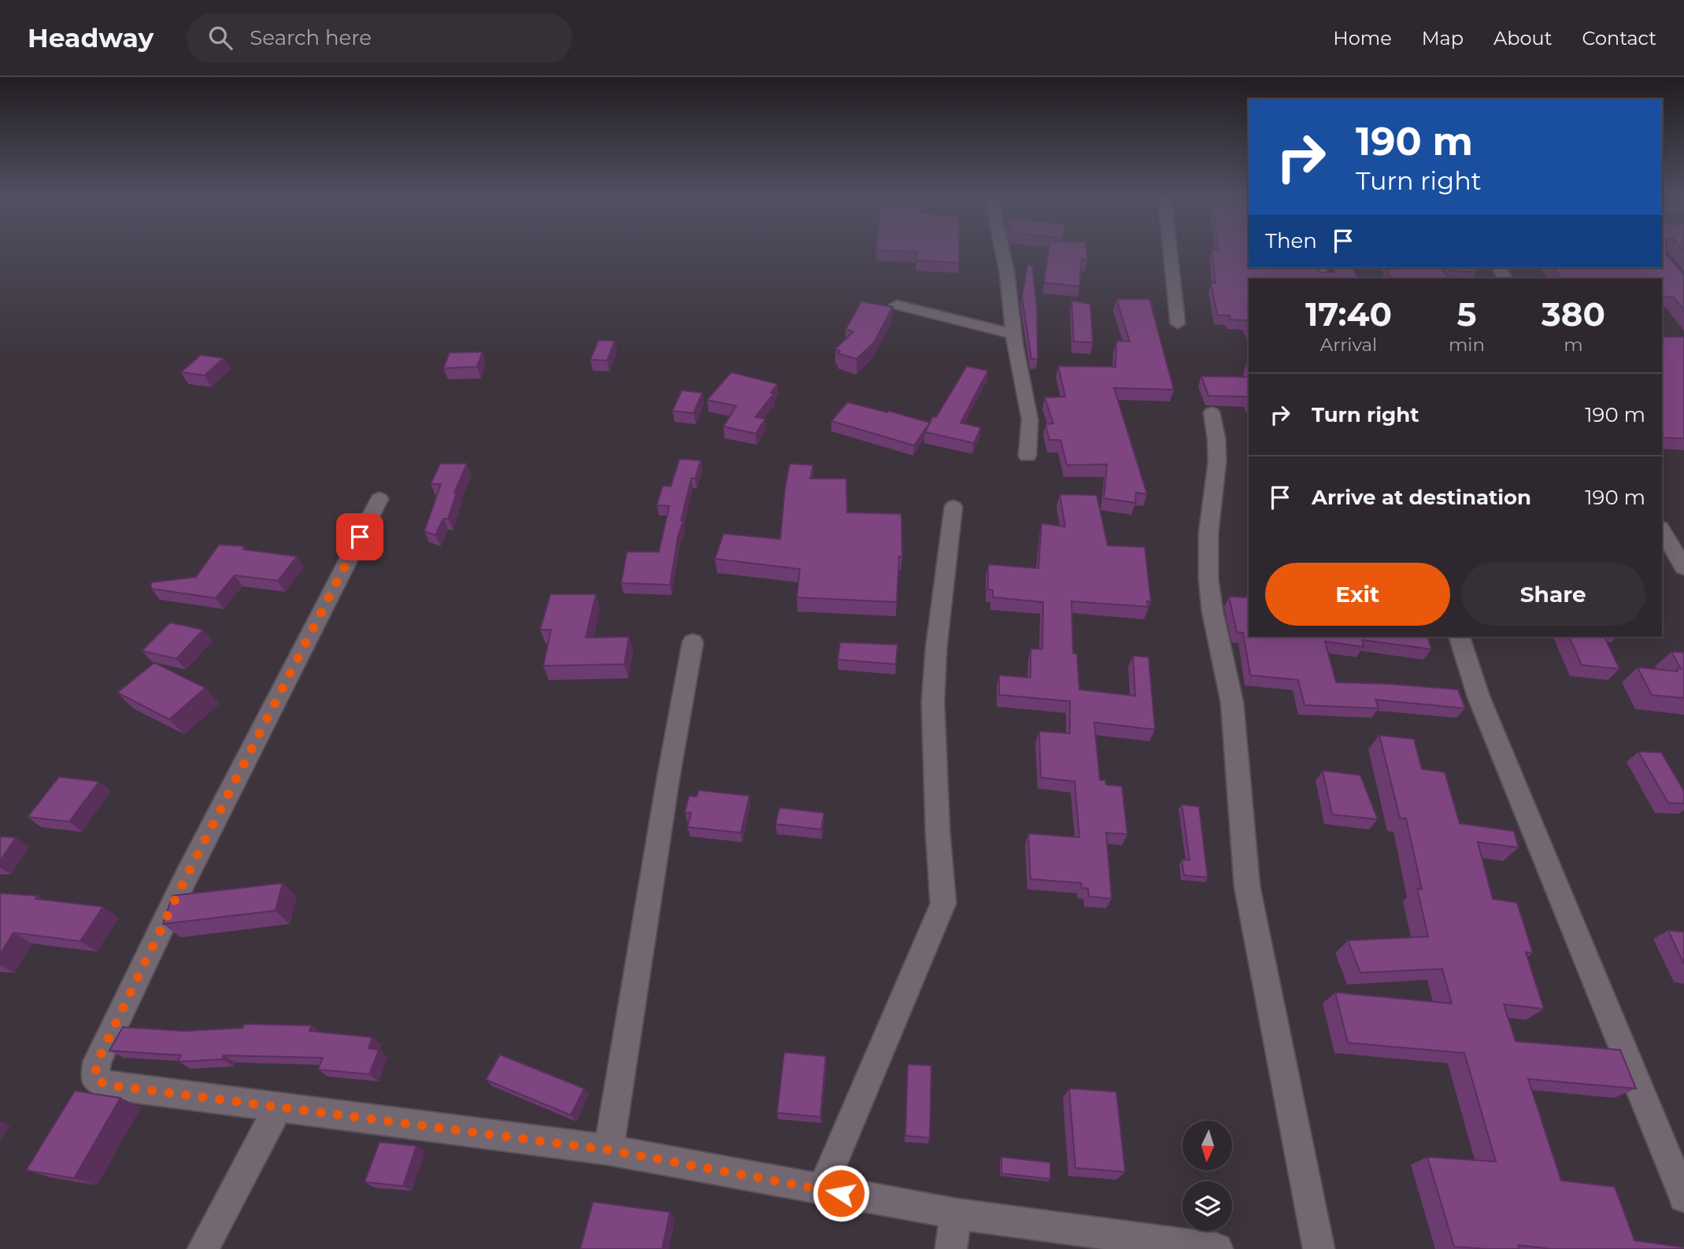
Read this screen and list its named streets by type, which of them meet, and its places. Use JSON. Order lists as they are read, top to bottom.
{
  "north": "bottom",
  "page": {
    "header": "Headway",
    "search": "Search here",
    "nav": [
      "Home",
      "Map",
      "About",
      "Contact"
    ],
    "turn": ["190 m", "Turn right"],
    "then": "Then",
    "eta": [
      "17:40",
      "Arrival",
      "5",
      "min",
      "380",
      "m"
    ],
    "list": [
      {
        "name": "Turn right",
        "value": "190 m"
      },
      {
        "name": "Arrive at destination",
        "value": "190 m"
      }
    ],
    "buttons": ["Exit", "Share"]
  }
}
